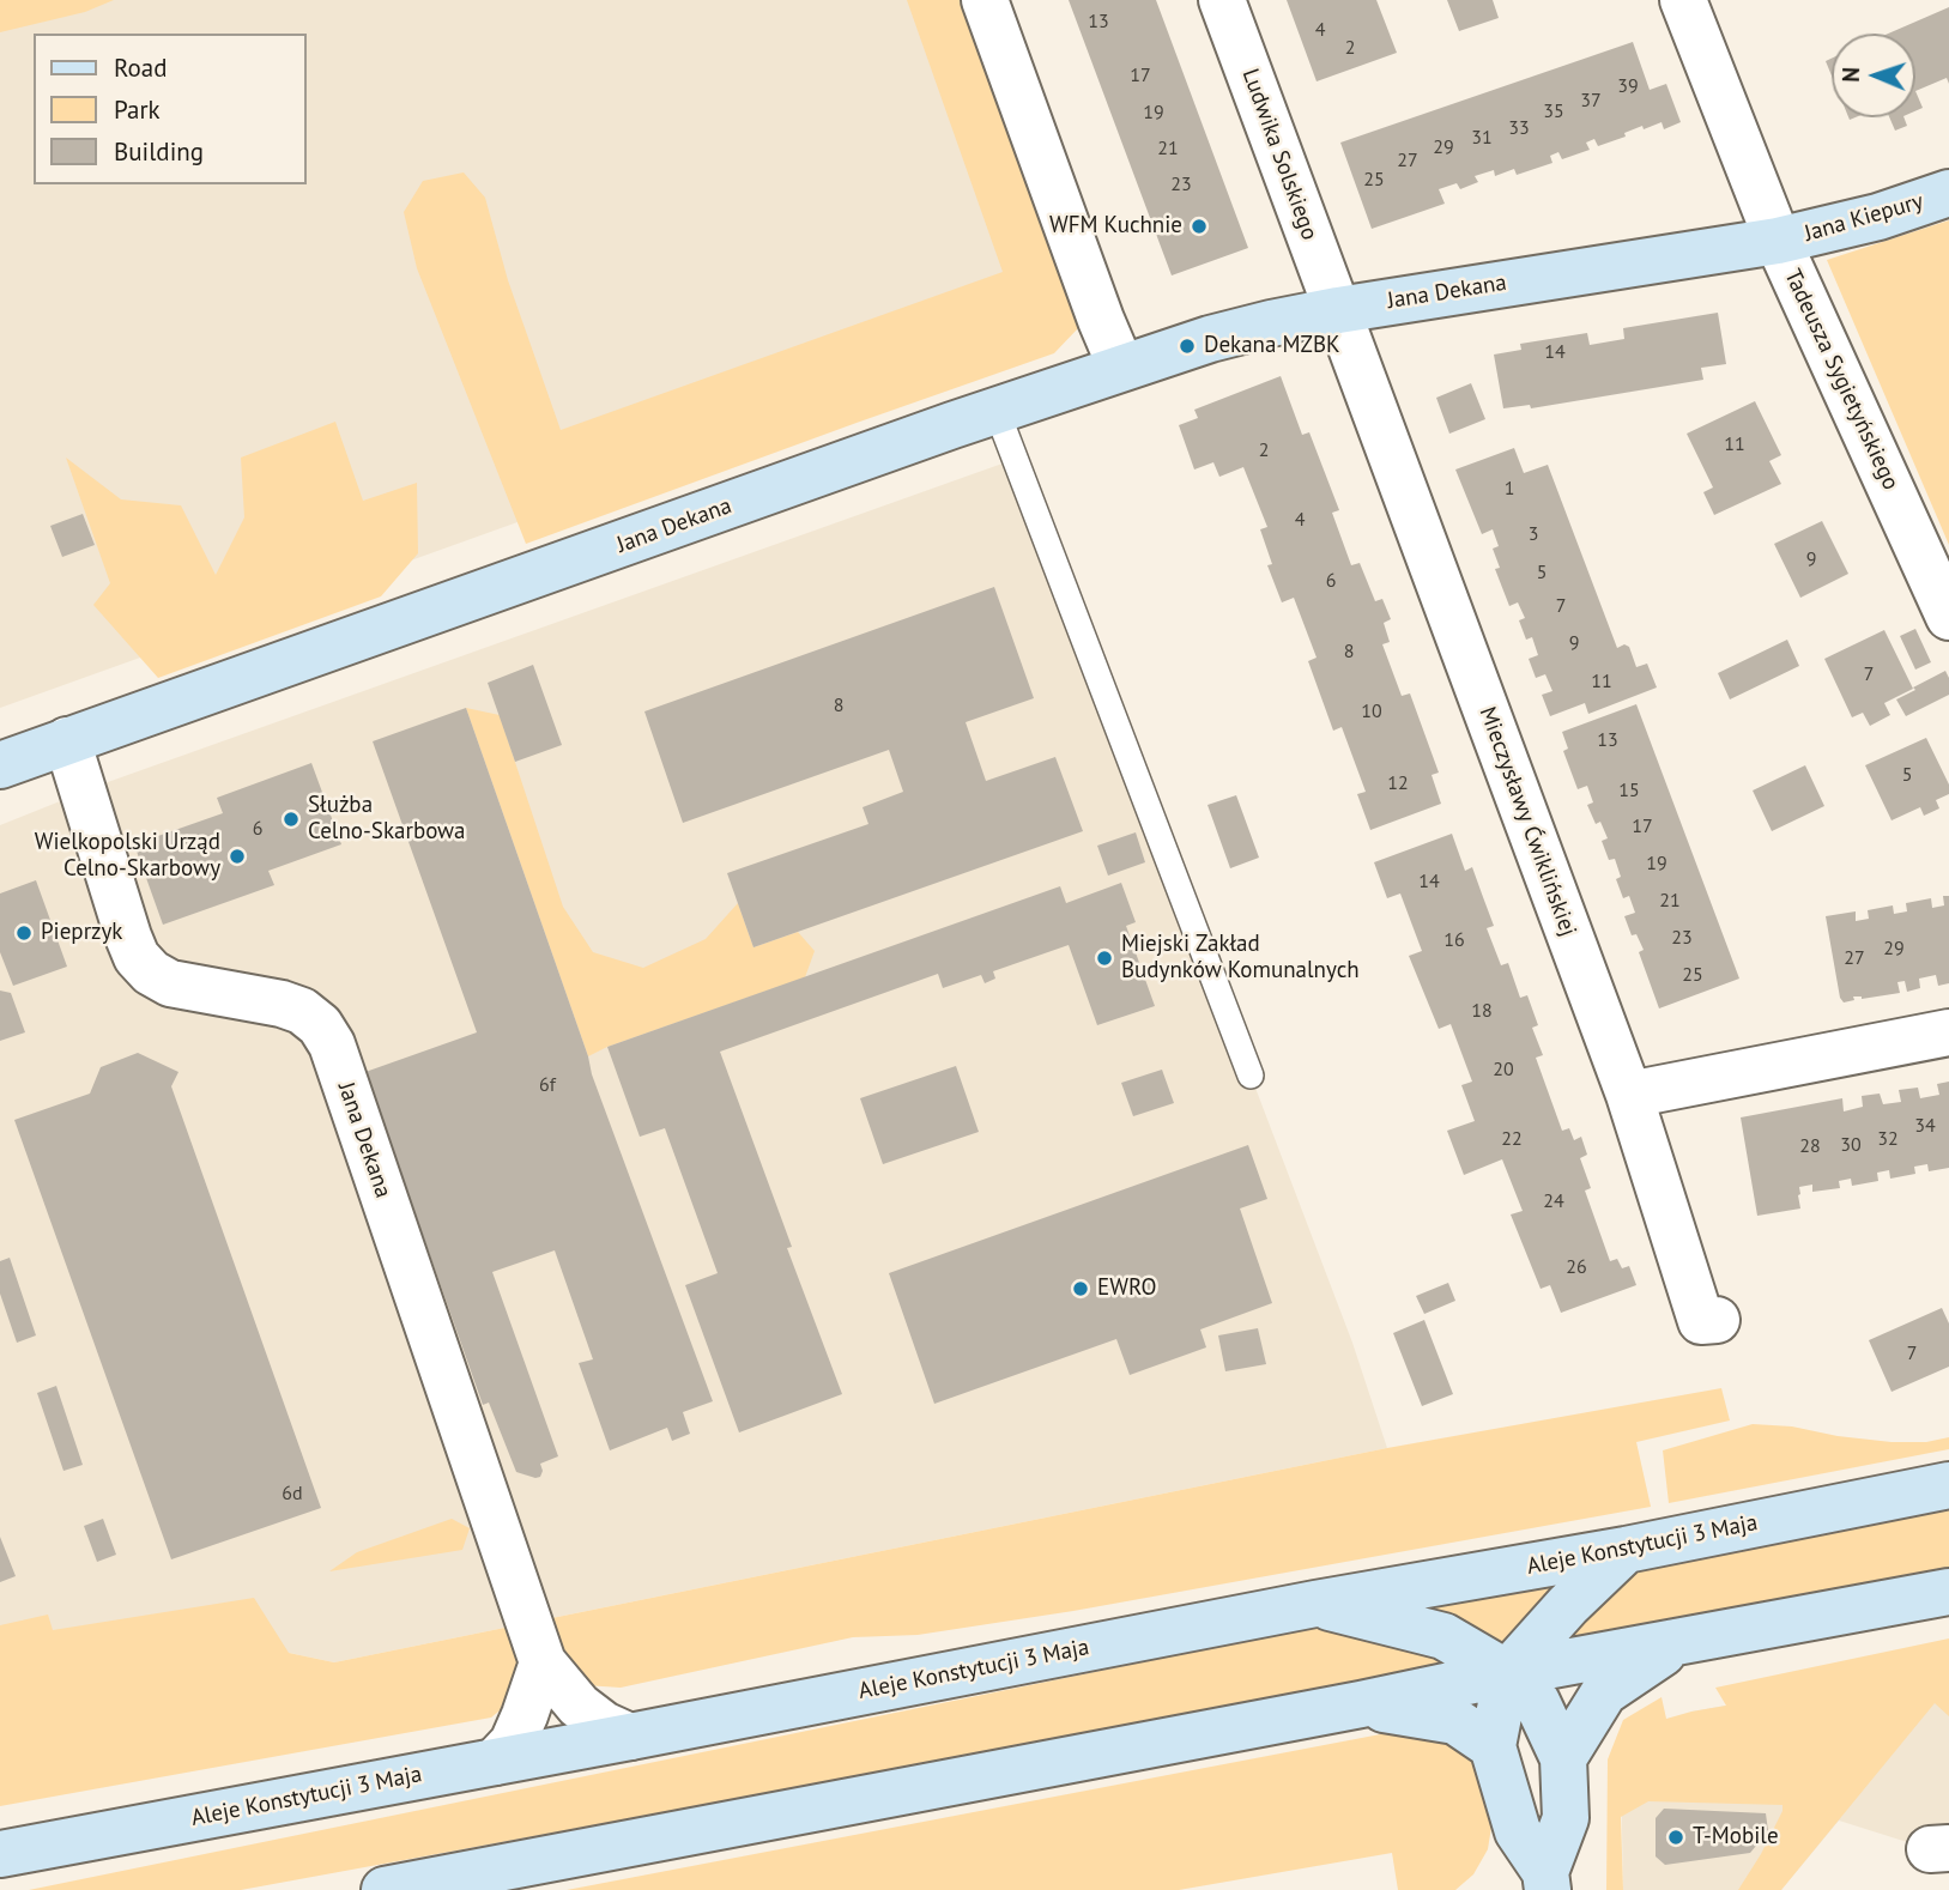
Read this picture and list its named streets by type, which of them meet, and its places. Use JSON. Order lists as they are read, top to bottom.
{
  "streets": {
    "main road": ["Jana Kiepury", "Jana Dekana", "Aleje Konstytucji 3 Maja"],
    "street": ["Ludwika Solskiego", "Tadeusza Sygietyńskiego", "Mieczysławy Ćwiklińskiej"]
  },
  "crossings": [
    ["Ludwika Solskiego", "Jana Dekana"],
    ["Ludwika Solskiego", "Mieczysławy Ćwiklińskiej"],
    ["Jana Kiepury", "Jana Dekana"],
    ["Jana Kiepury", "Tadeusza Sygietyńskiego"],
    ["Jana Dekana", "Tadeusza Sygietyńskiego"],
    ["Jana Dekana", "Mieczysławy Ćwiklińskiej"],
    ["Jana Dekana", "Aleje Konstytucji 3 Maja"]
  ],
  "places": [
    "WFM Kuchnie",
    "Dekana MZBK",
    "Służba Celno-Skarbowa",
    "Wielkopolski Urząd Celno-Skarbowy",
    "Pieprzyk",
    "Miejski Zakład Budynków Komunalnych",
    "EWRO",
    "T-Mobile"
  ],
  "house_numbers": [
    "13",
    "4",
    "2",
    "17",
    "39",
    "37",
    "35",
    "19",
    "33",
    "31",
    "29",
    "21",
    "27",
    "25",
    "23",
    "14",
    "11",
    "2",
    "1",
    "4",
    "3",
    "9",
    "5",
    "6",
    "7",
    "9",
    "8",
    "7",
    "11",
    "8",
    "10",
    "13",
    "5",
    "12",
    "15",
    "17",
    "6",
    "19",
    "14",
    "21",
    "23",
    "16",
    "29",
    "27",
    "25",
    "18",
    "20",
    "6f",
    "34",
    "22",
    "32",
    "30",
    "28",
    "24",
    "26",
    "7",
    "6d"
  ],
  "legend": ["Road", "Park", "Building"],
  "north": "left"
}
